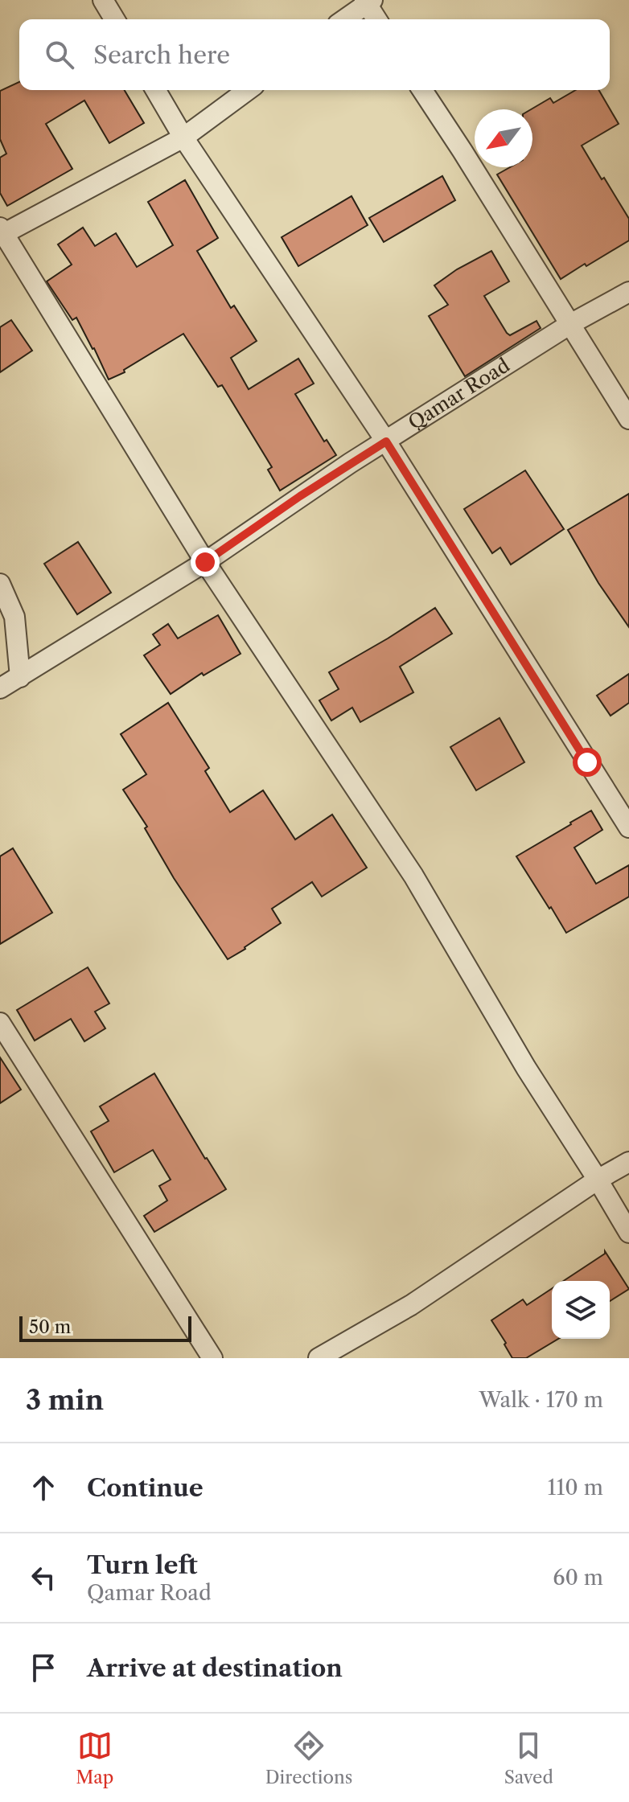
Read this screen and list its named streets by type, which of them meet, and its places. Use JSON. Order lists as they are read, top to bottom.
{
  "streets": {
    "street": ["Qamar Road"]
  },
  "scale_bar": "50 m",
  "north": "bottom left",
  "page": {
    "search": "Search here",
    "scale": "50 m",
    "heading": ["3 min", "Walk · 170 m"],
    "list": [
      ["Continue", "110 m"],
      ["Turn left", "Qamar Road", "60 m"],
      "Arrive at destination"
    ],
    "nav": ["Map", "Directions", "Saved"]
  }
}
